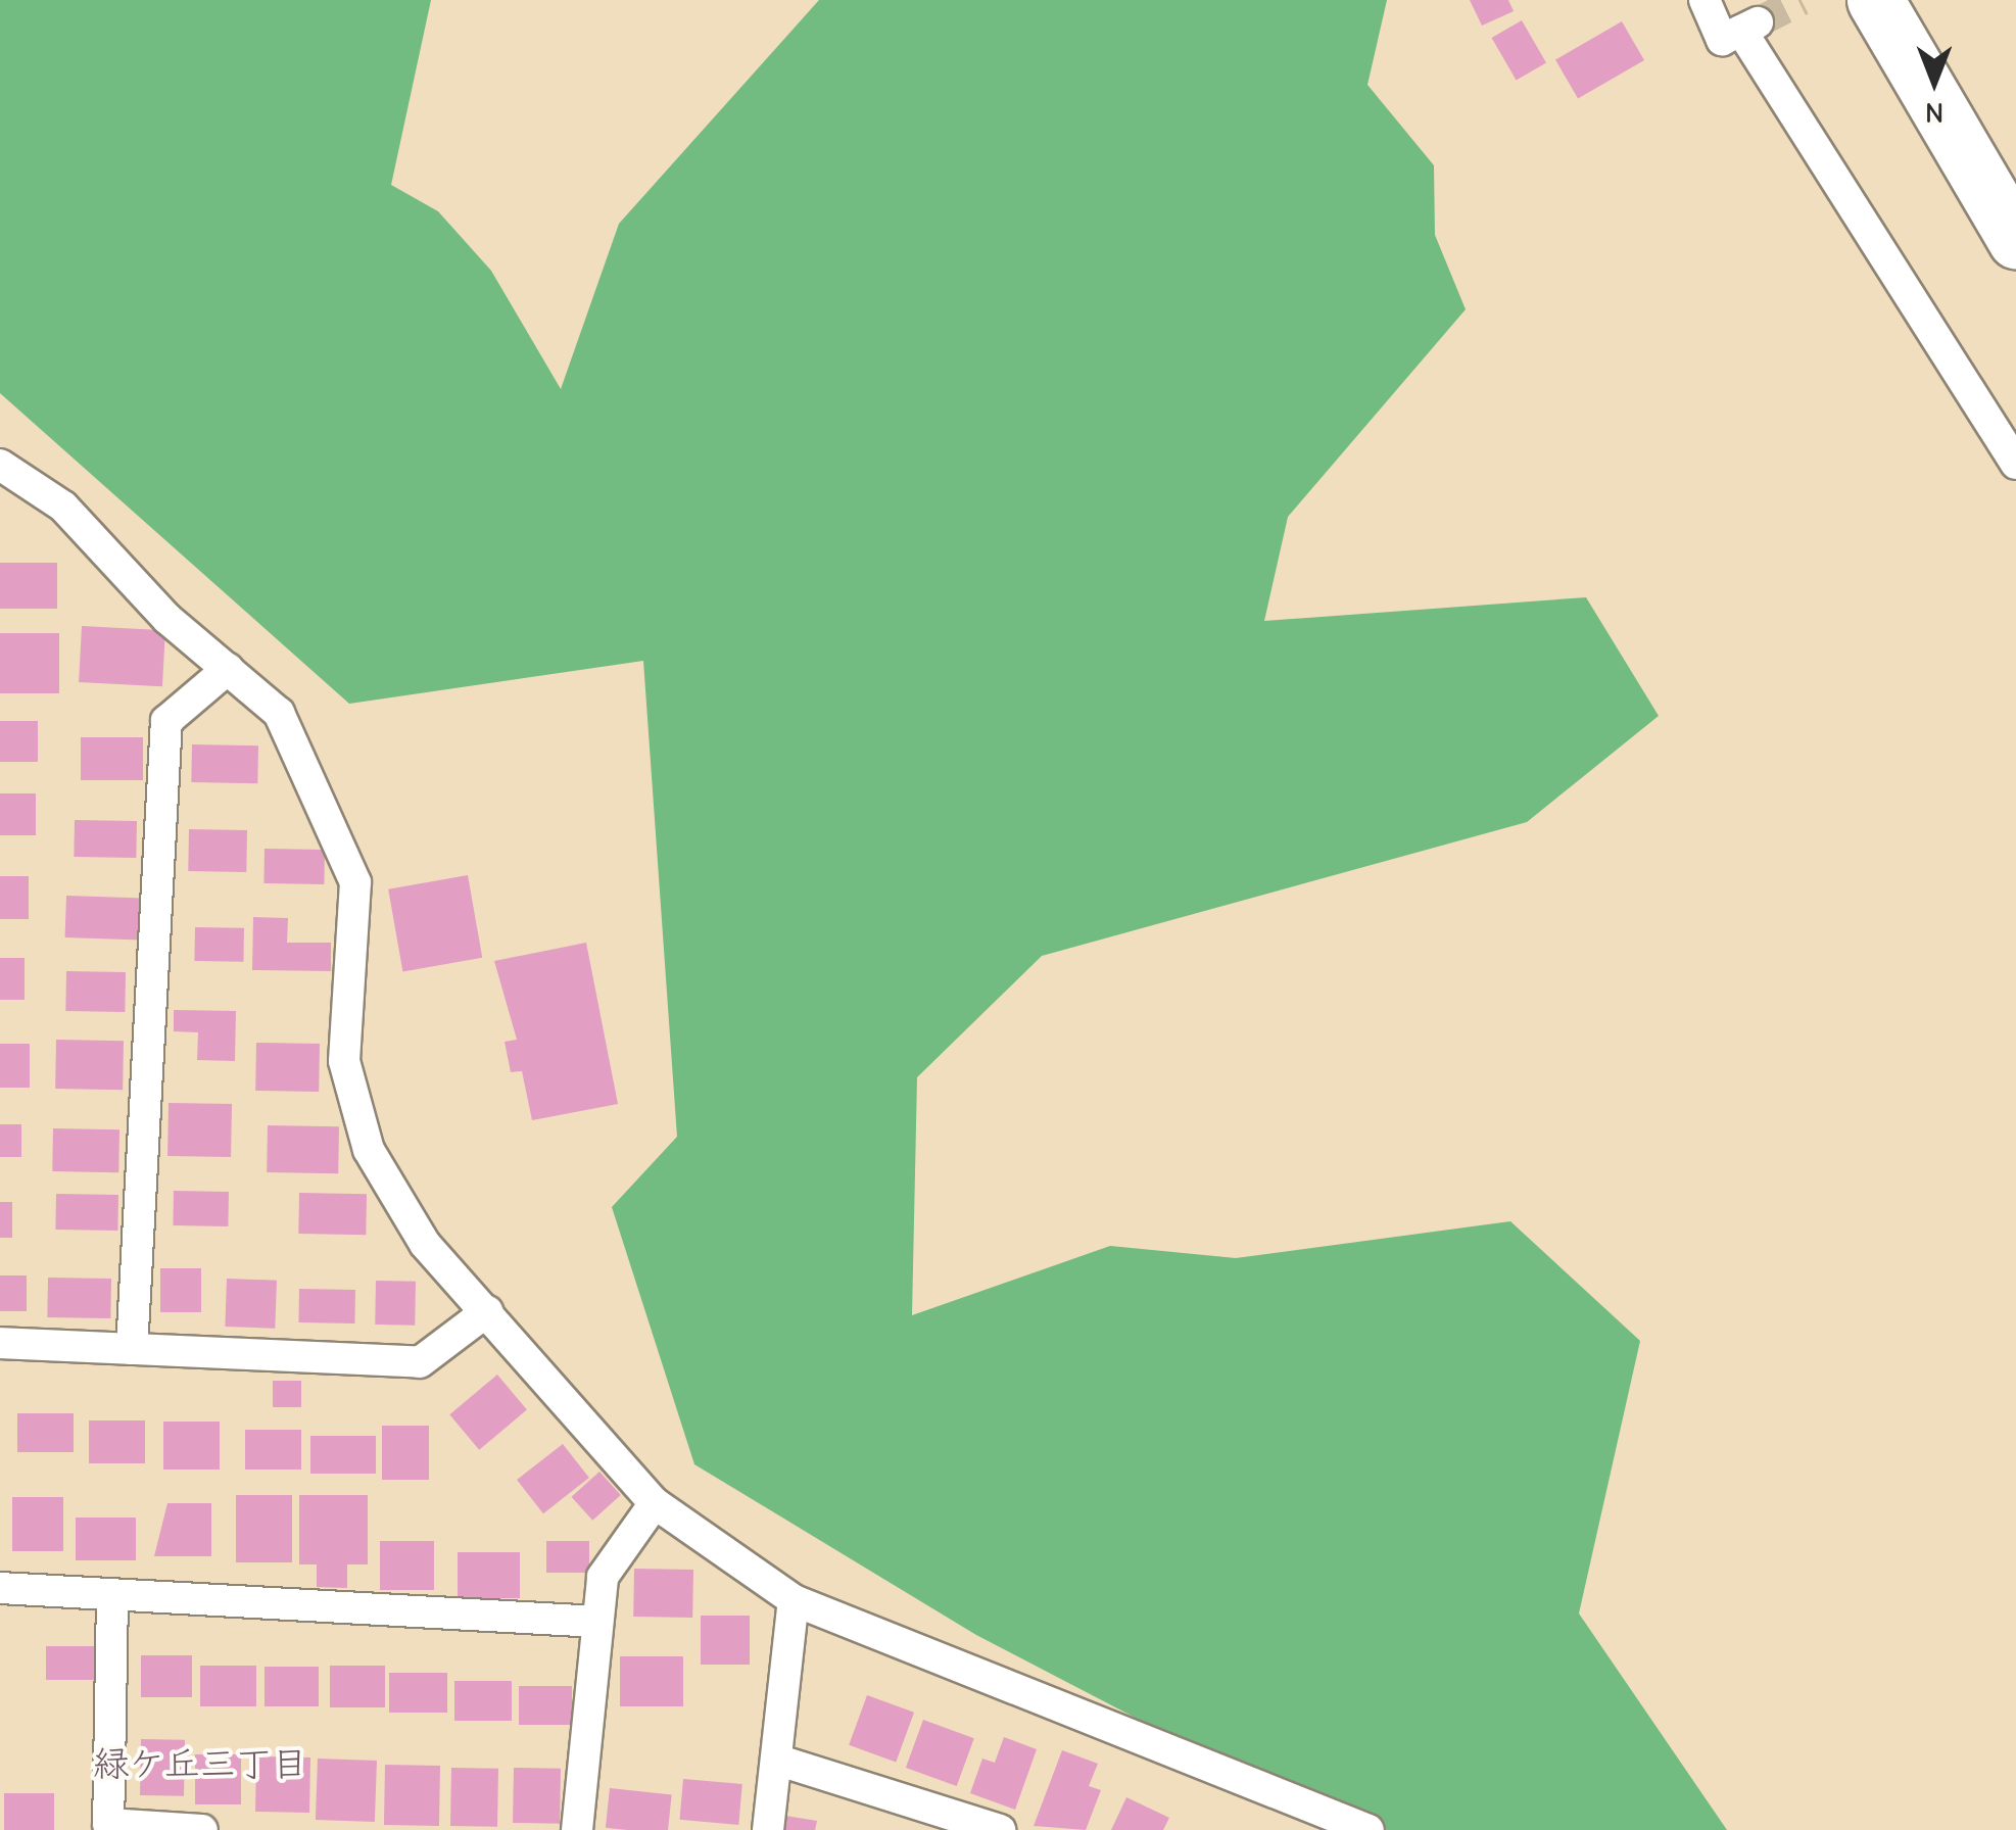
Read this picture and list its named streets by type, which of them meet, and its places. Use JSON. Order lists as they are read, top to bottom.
{
  "districts": ["緑ケ丘三丁目"],
  "north": "bottom"
}
